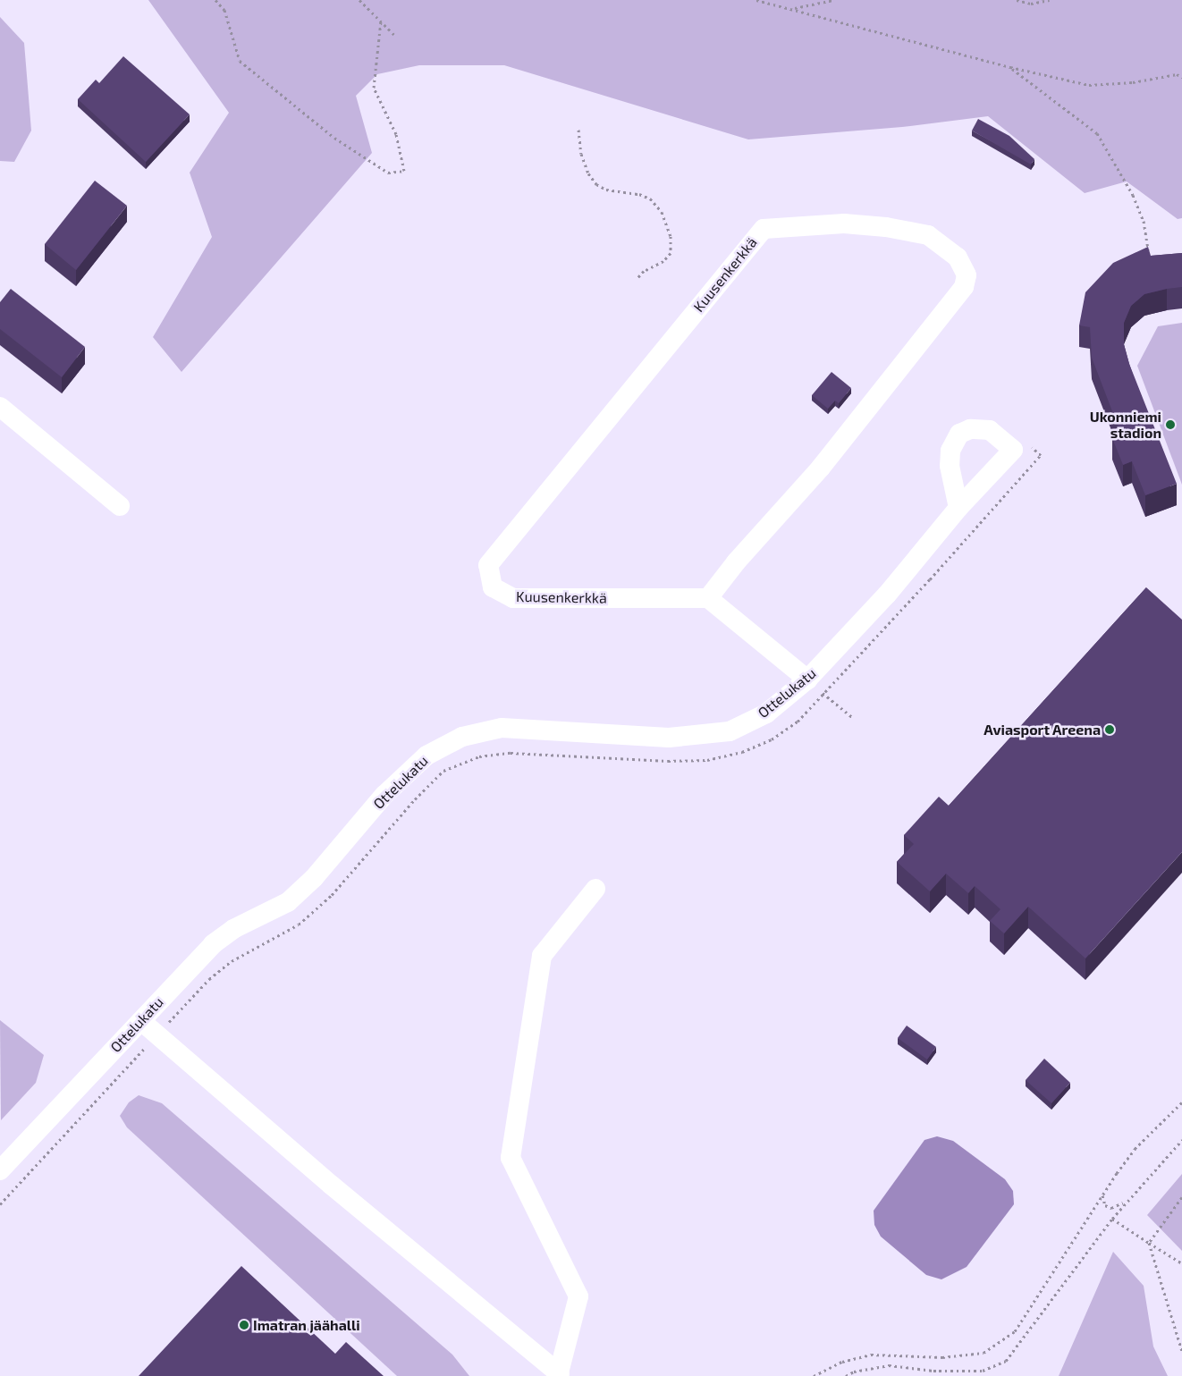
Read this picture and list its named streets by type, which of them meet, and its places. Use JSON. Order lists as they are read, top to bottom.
{
  "streets": {
    "street": ["Kuusenkerkkä", "Ottelukatu"]
  },
  "places": ["Ukonniemi stadion", "Aviasport Areena", "Imatran jäähalli"]
}
